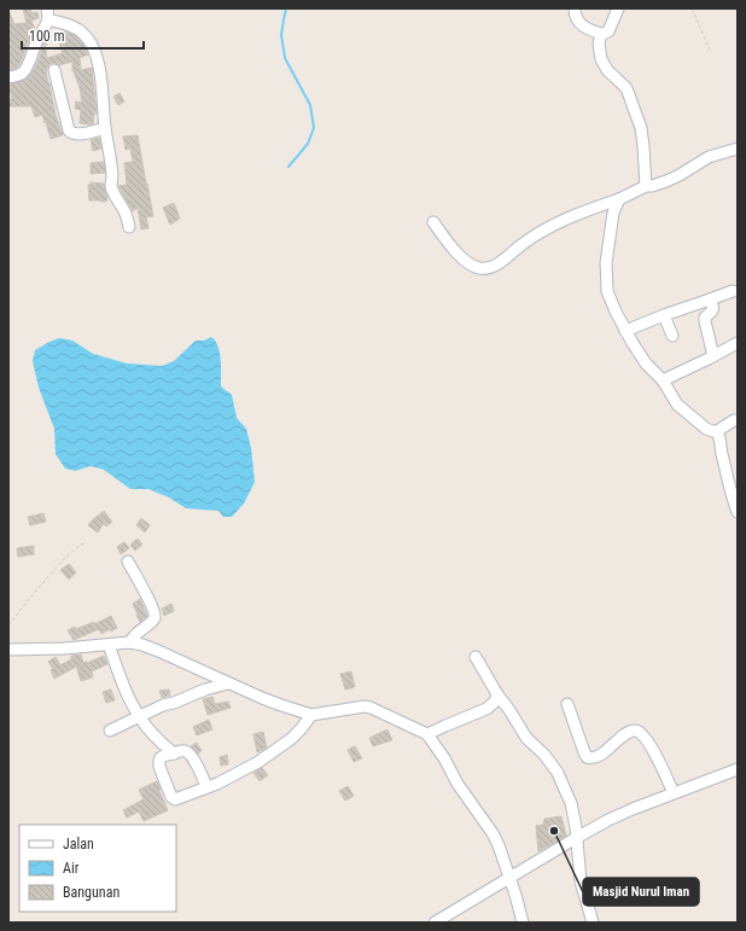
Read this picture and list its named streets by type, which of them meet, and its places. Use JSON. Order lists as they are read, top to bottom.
{
  "places": ["Masjid Nurul Iman"],
  "legend": ["Jalan", "Air", "Bangunan"],
  "scale_bar": "100 m"
}
